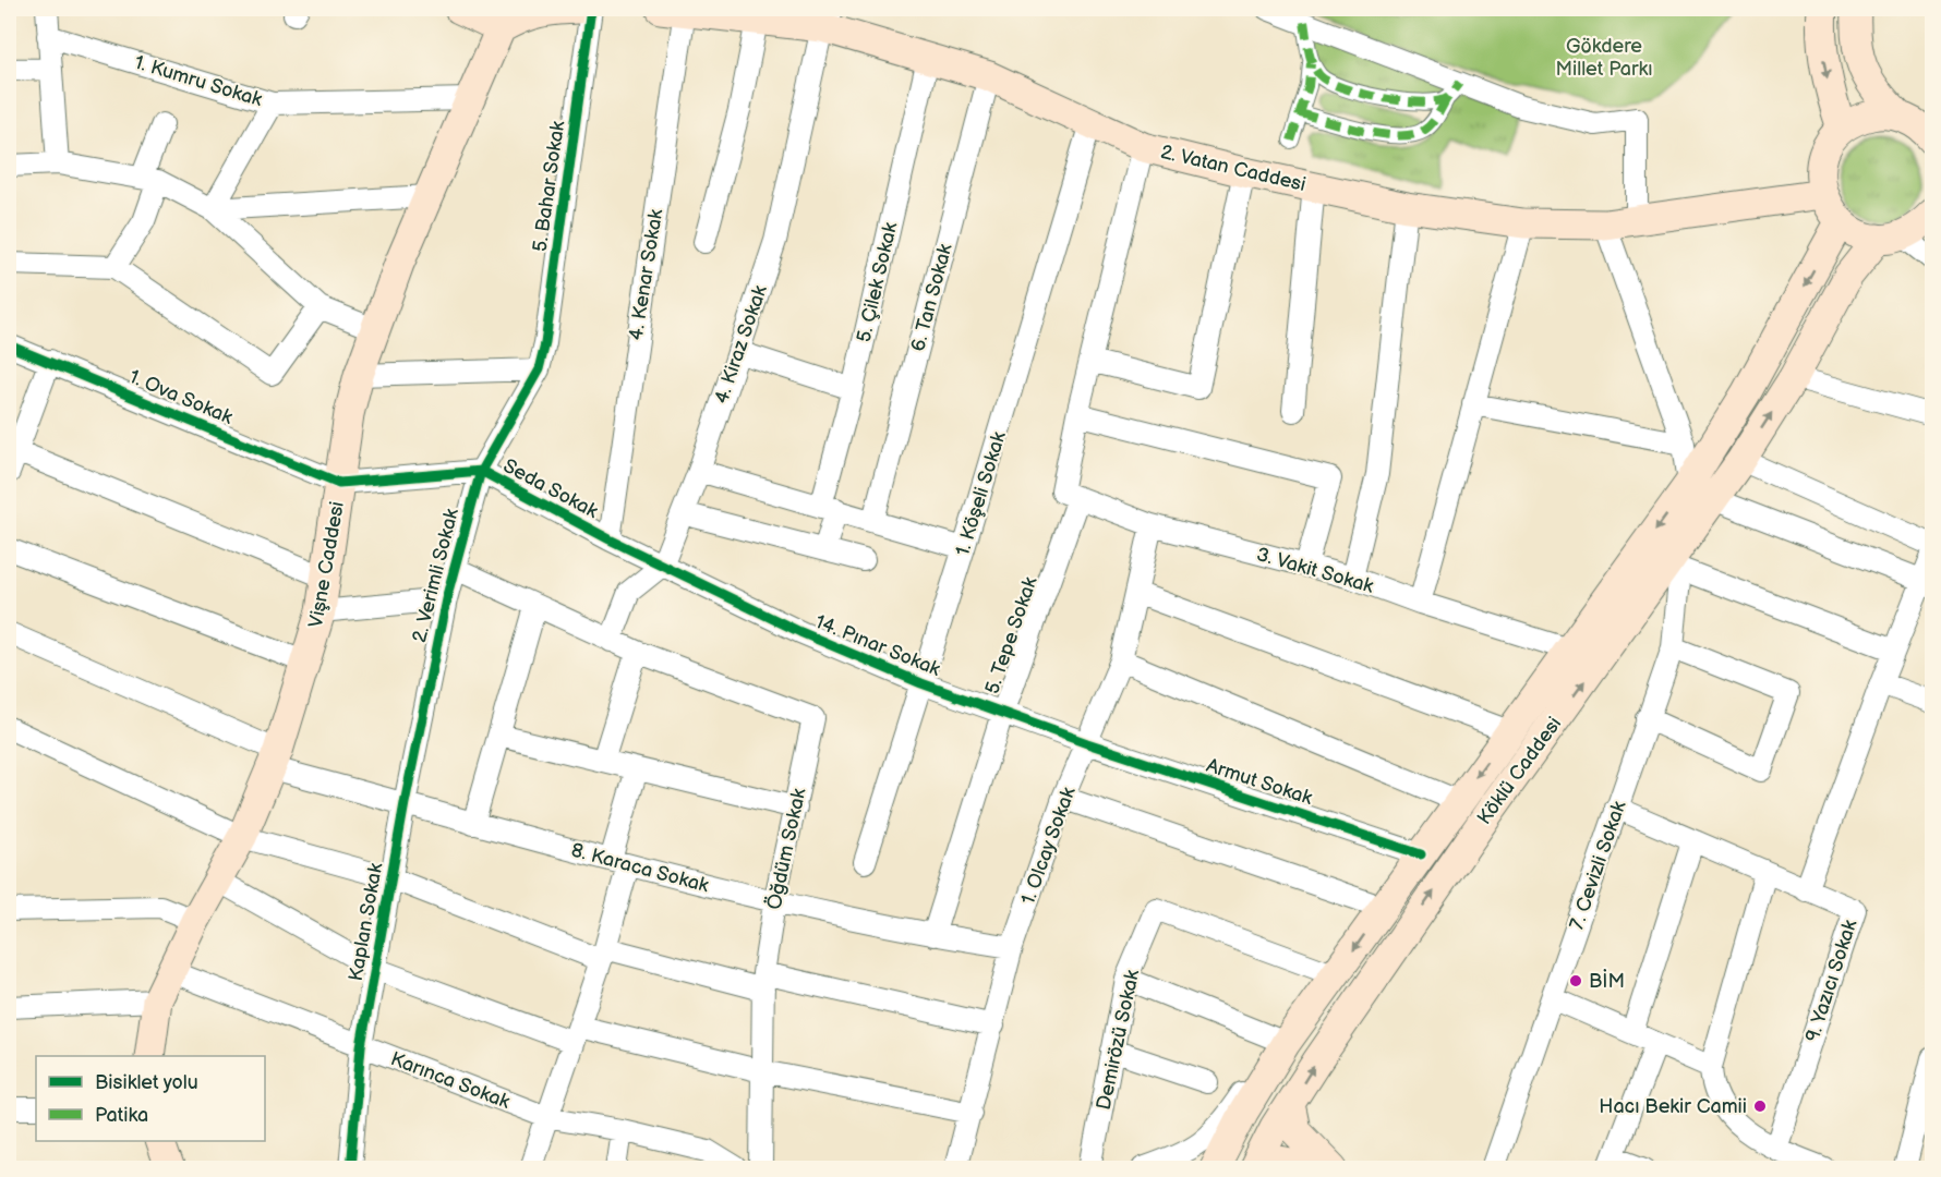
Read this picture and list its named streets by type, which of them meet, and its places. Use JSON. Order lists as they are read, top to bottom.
{
  "streets": {
    "main road": ["2. Vatan Caddesi", "Vişne Caddesi", "Köklü Caddesi"],
    "street": [
      "1. Kumru Sokak",
      "5. Bahar Sokak",
      "4. Kenar Sokak",
      "5. Çilek Sokak",
      "6. Tan Sokak",
      "4. Kiraz Sokak",
      "1. Ova Sokak",
      "Seda Sokak",
      "1. Köşeli Sokak",
      "3. Vakit Sokak",
      "2. Verimli Sokak",
      "5. Tepe Sokak",
      "14. Pınar Sokak",
      "Armut Sokak",
      "1. Olcay Sokak",
      "Öğdüm Sokak",
      "7. Cevizli Sokak",
      "8. Karaca Sokak",
      "Kaplan Sokak",
      "9. Yazıcı Sokak",
      "Demirözü Sokak",
      "Karınca Sokak"
    ]
  },
  "crossings": [
    ["1. Kumru Sokak", "Vişne Caddesi"],
    ["2. Vatan Caddesi", "4. Kenar Sokak"],
    ["2. Vatan Caddesi", "5. Çilek Sokak"],
    ["2. Vatan Caddesi", "6. Tan Sokak"],
    ["2. Vatan Caddesi", "4. Kiraz Sokak"],
    ["2. Vatan Caddesi", "1. Köşeli Sokak"],
    ["2. Vatan Caddesi", "5. Tepe Sokak"],
    ["5. Bahar Sokak", "2. Verimli Sokak"],
    ["4. Kenar Sokak", "Seda Sokak"],
    ["4. Kiraz Sokak", "Seda Sokak"],
    ["4. Kiraz Sokak", "14. Pınar Sokak"],
    ["4. Kiraz Sokak", "Öğdüm Sokak"],
    ["1. Ova Sokak", "Seda Sokak"],
    ["1. Ova Sokak", "Vişne Caddesi"],
    ["Seda Sokak", "Vişne Caddesi"],
    ["Seda Sokak", "2. Verimli Sokak"],
    ["Seda Sokak", "14. Pınar Sokak"],
    ["1. Köşeli Sokak", "14. Pınar Sokak"],
    ["Vişne Caddesi", "8. Karaca Sokak"],
    ["Vişne Caddesi", "Karınca Sokak"],
    ["3. Vakit Sokak", "5. Tepe Sokak"],
    ["3. Vakit Sokak", "Köklü Caddesi"],
    ["3. Vakit Sokak", "1. Olcay Sokak"],
    ["2. Verimli Sokak", "Öğdüm Sokak"],
    ["2. Verimli Sokak", "8. Karaca Sokak"],
    ["2. Verimli Sokak", "Kaplan Sokak"],
    ["5. Tepe Sokak", "14. Pınar Sokak"],
    ["5. Tepe Sokak", "8. Karaca Sokak"],
    ["14. Pınar Sokak", "Armut Sokak"],
    ["14. Pınar Sokak", "1. Olcay Sokak"],
    ["Köklü Caddesi", "Armut Sokak"],
    ["Köklü Caddesi", "7. Cevizli Sokak"],
    ["Köklü Caddesi", "Demirözü Sokak"],
    ["Armut Sokak", "1. Olcay Sokak"],
    ["1. Olcay Sokak", "8. Karaca Sokak"],
    ["Öğdüm Sokak", "8. Karaca Sokak"],
    ["7. Cevizli Sokak", "9. Yazıcı Sokak"],
    ["8. Karaca Sokak", "Kaplan Sokak"],
    ["Kaplan Sokak", "Karınca Sokak"]
  ],
  "parks": ["Gökdere Millet Parkı"],
  "places": ["BİM", "Hacı Bekir Camii"],
  "legend": ["Bisiklet yolu", "Patika"]
}
